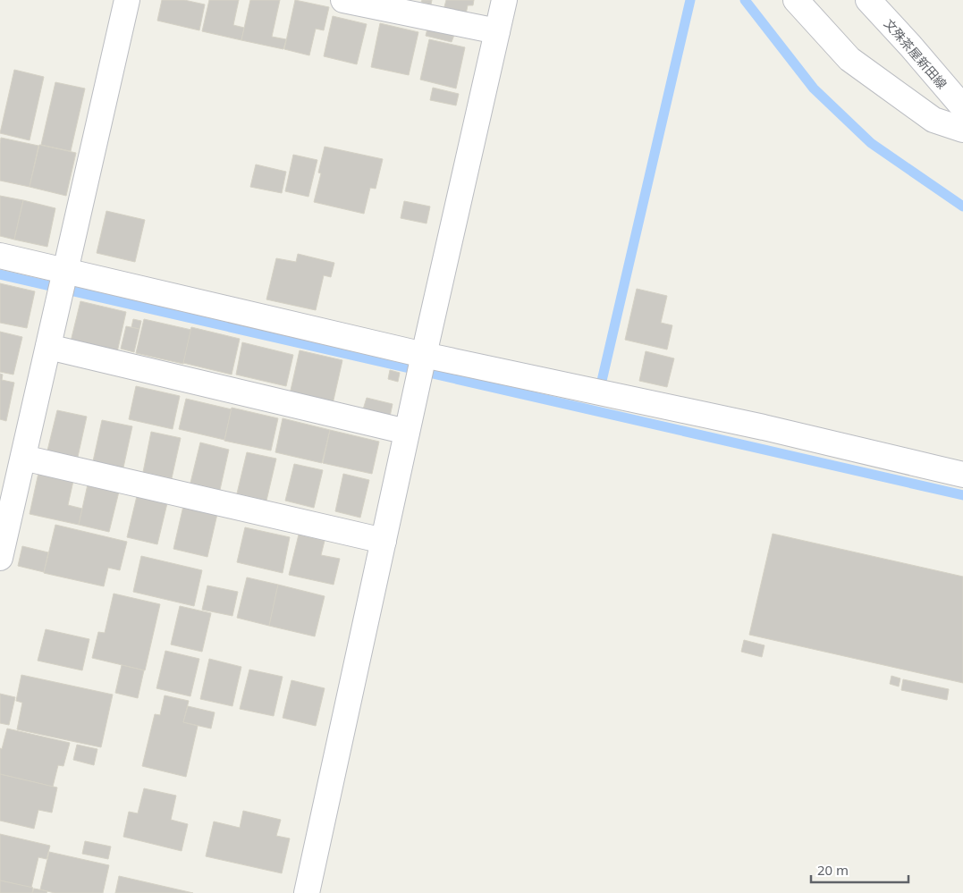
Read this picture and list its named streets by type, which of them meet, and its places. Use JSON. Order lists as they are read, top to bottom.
{
  "streets": {
    "street": ["文殊茶屋新田線"]
  },
  "scale_bar": "20 m"
}
